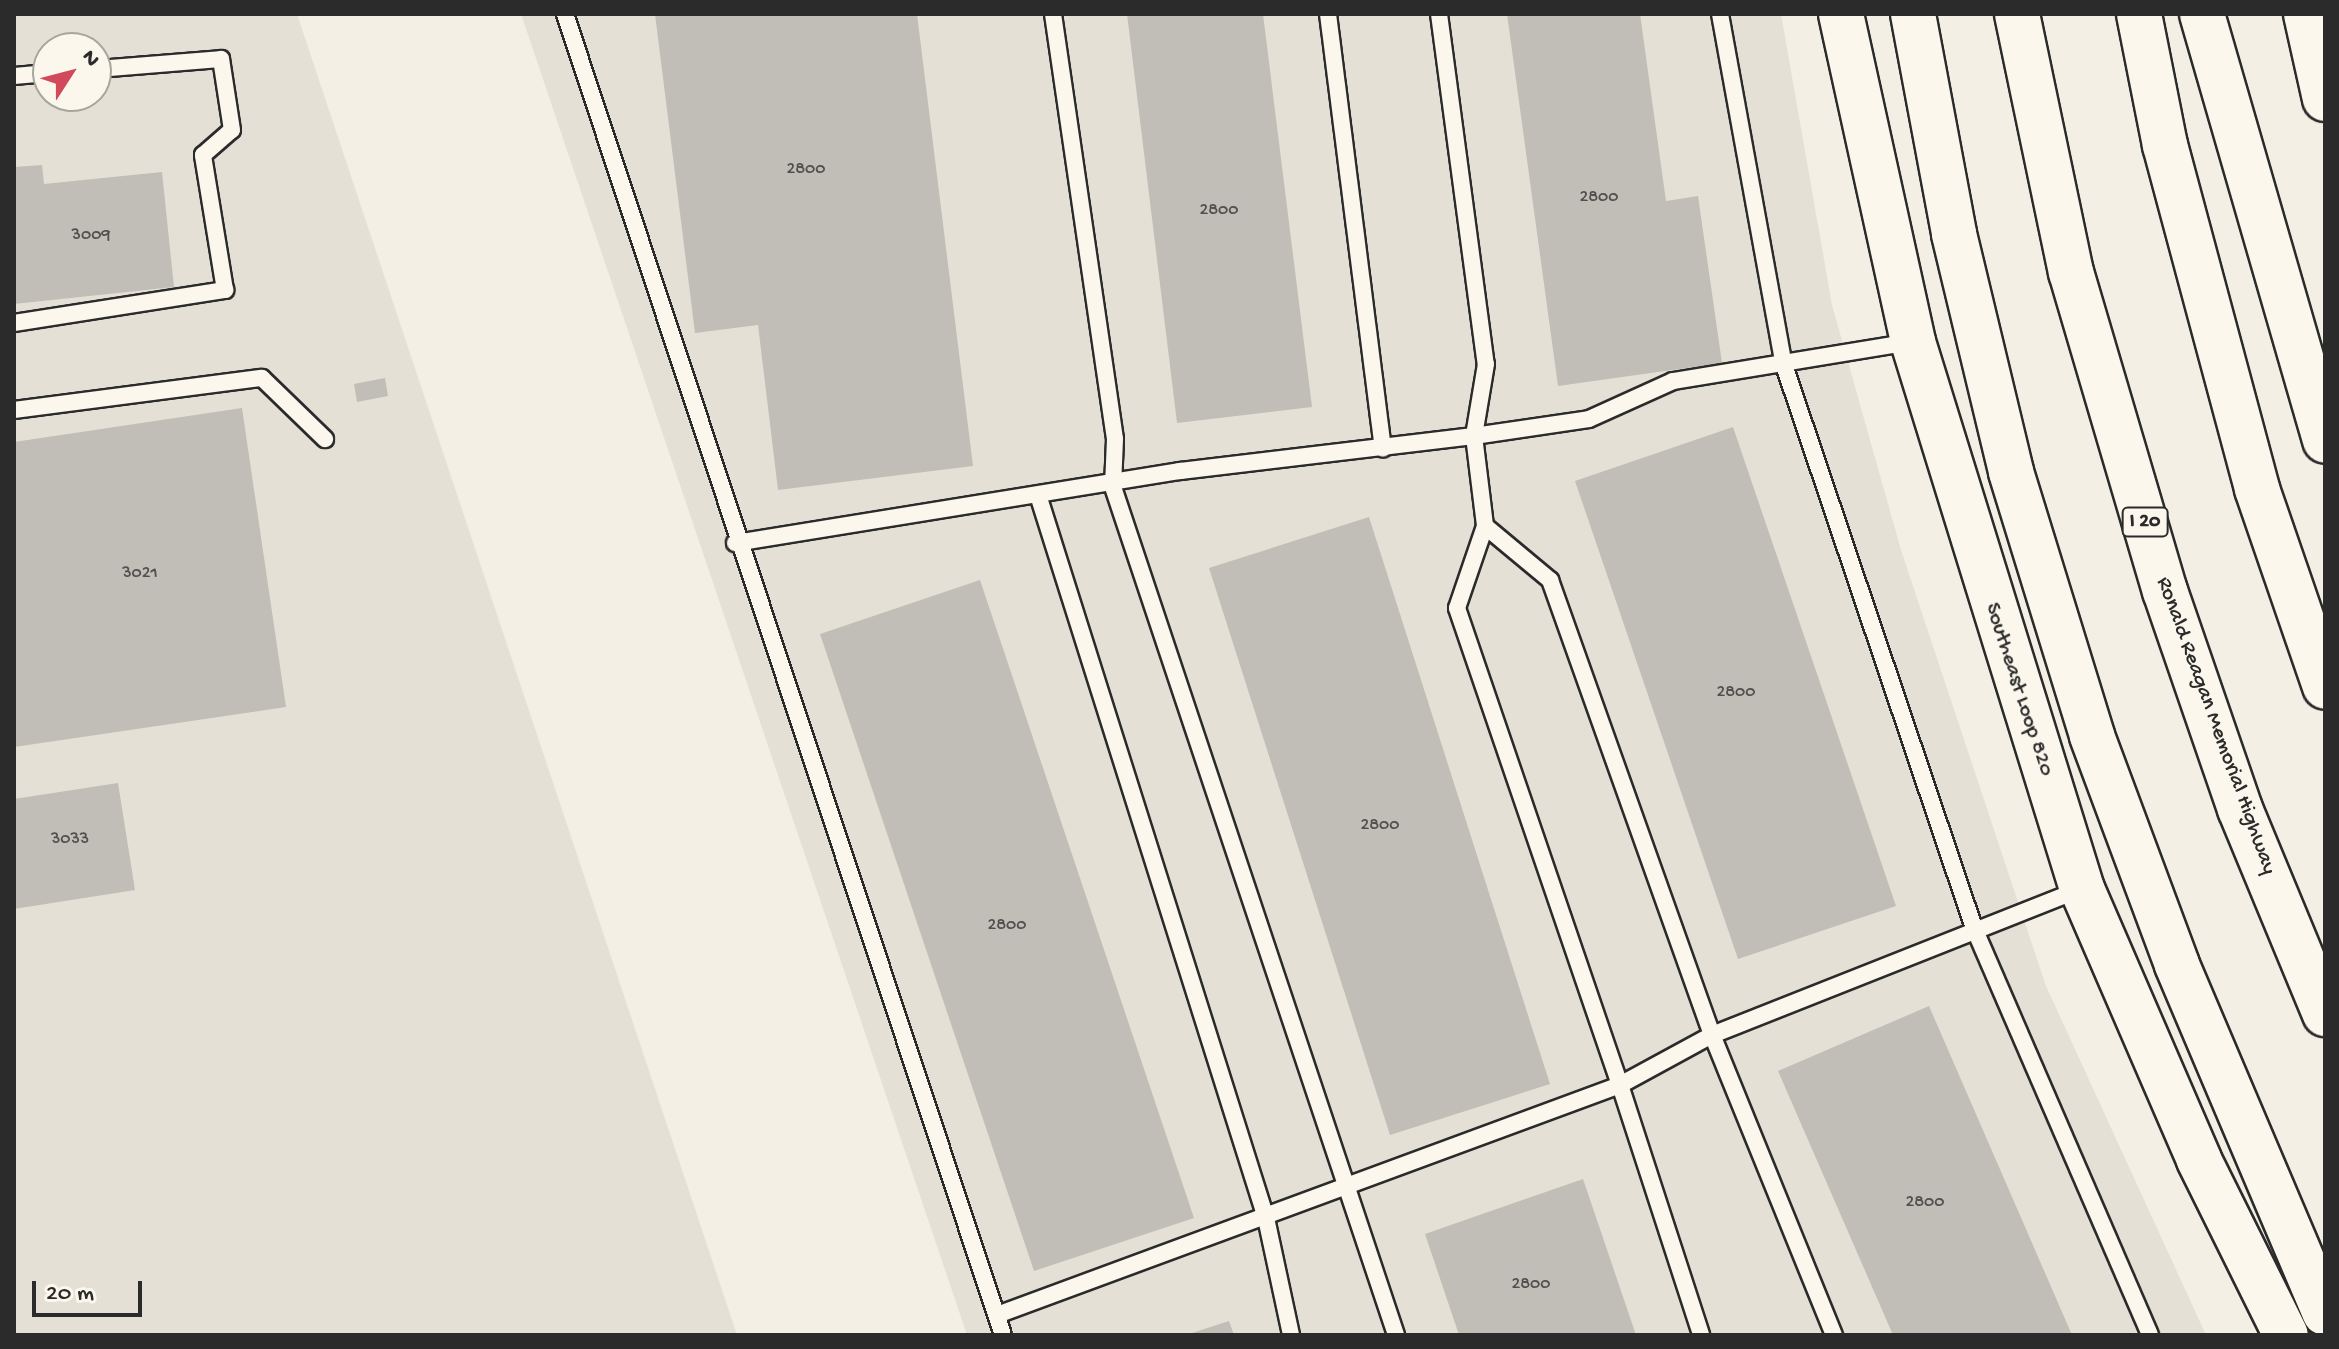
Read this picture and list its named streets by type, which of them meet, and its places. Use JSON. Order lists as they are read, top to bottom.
{
  "streets": {
    "main road": ["I 20", "Southeast Loop 820", "Ronald Reagan Memorial Highway"]
  },
  "house_numbers": [
    "2800",
    "2800",
    "2800",
    "3009",
    "3021",
    "2800",
    "2800",
    "3033",
    "2800",
    "2800",
    "2800"
  ],
  "scale_bar": "20 m",
  "north": "top right"
}
